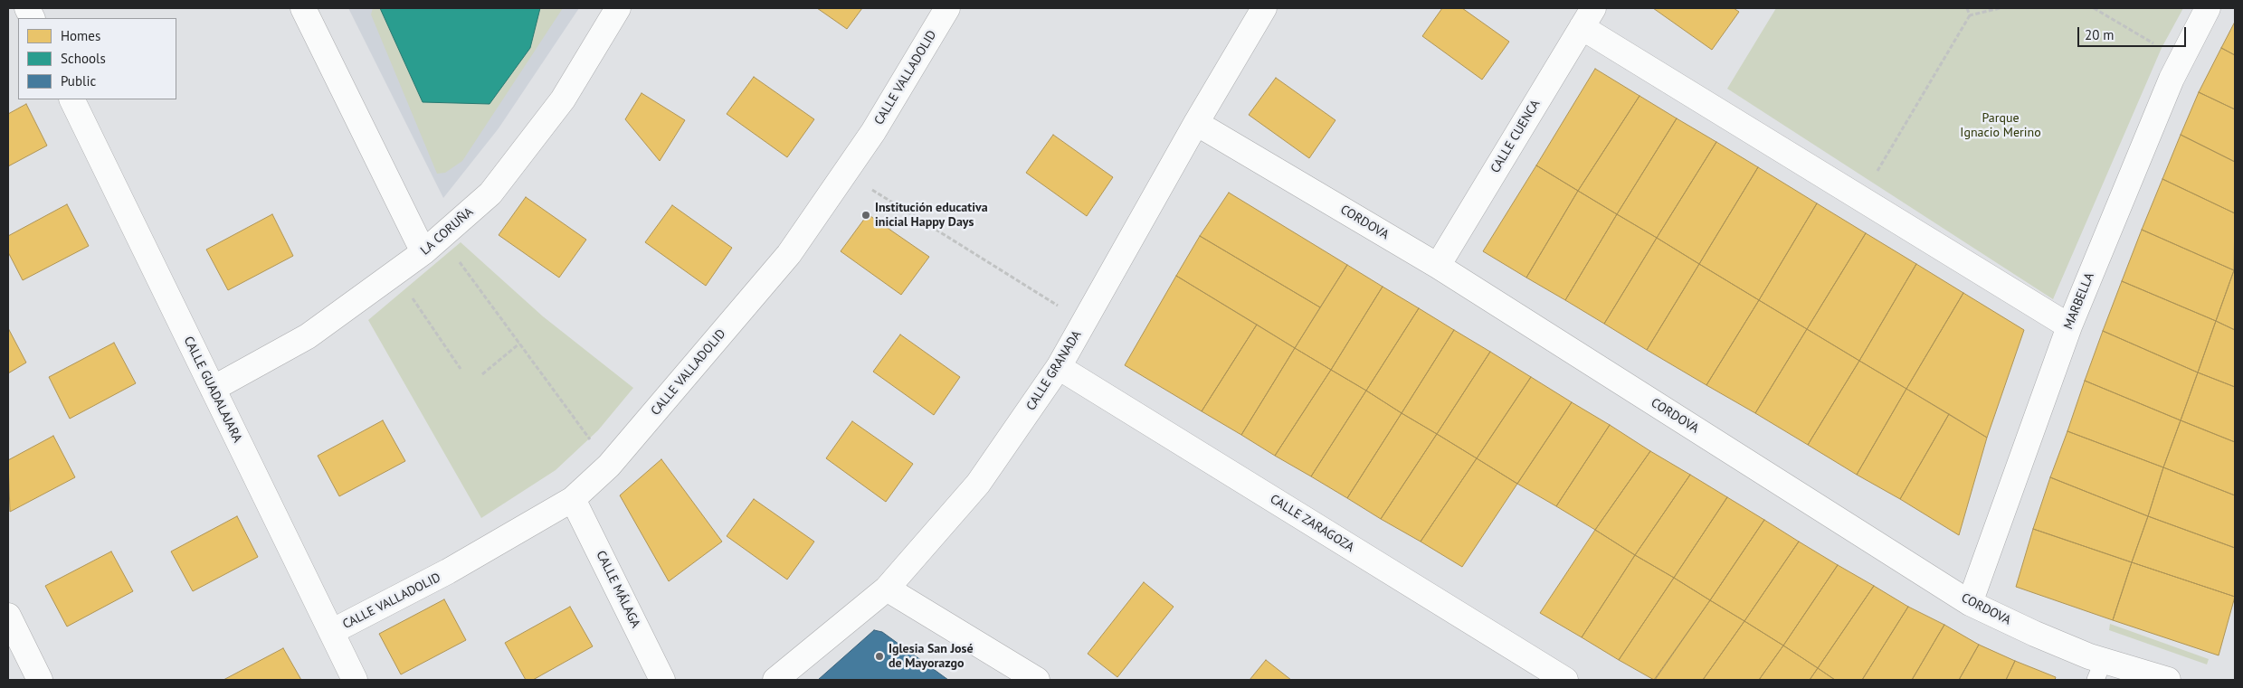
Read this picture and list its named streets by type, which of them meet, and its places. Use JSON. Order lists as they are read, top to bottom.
{
  "streets": {
    "street": [
      "CALLE VALLADOLID",
      "CALLE CUENCA",
      "CORDOVA",
      "LA CORUÑA",
      "MARBELLA",
      "CALLE GRANADA",
      "CALLE GUADALAJARA",
      "CALLE ZARAGOZA",
      "CALLE MÁLAGA"
    ]
  },
  "crossings": [
    ["CALLE VALLADOLID", "CALLE GUADALAJARA"],
    ["CALLE VALLADOLID", "CALLE MÁLAGA"],
    ["CALLE CUENCA", "CORDOVA"],
    ["CORDOVA", "MARBELLA"],
    ["CORDOVA", "CALLE GRANADA"],
    ["LA CORUÑA", "CALLE GUADALAJARA"],
    ["CALLE GRANADA", "CALLE ZARAGOZA"]
  ],
  "parks": ["Parque Ignacio Merino"],
  "places": ["Institución educativa inicial Happy Days", "Iglesia San José de Mayorazgo"],
  "legend": ["Homes", "Schools", "Public"],
  "scale_bar": "20 m"
}
